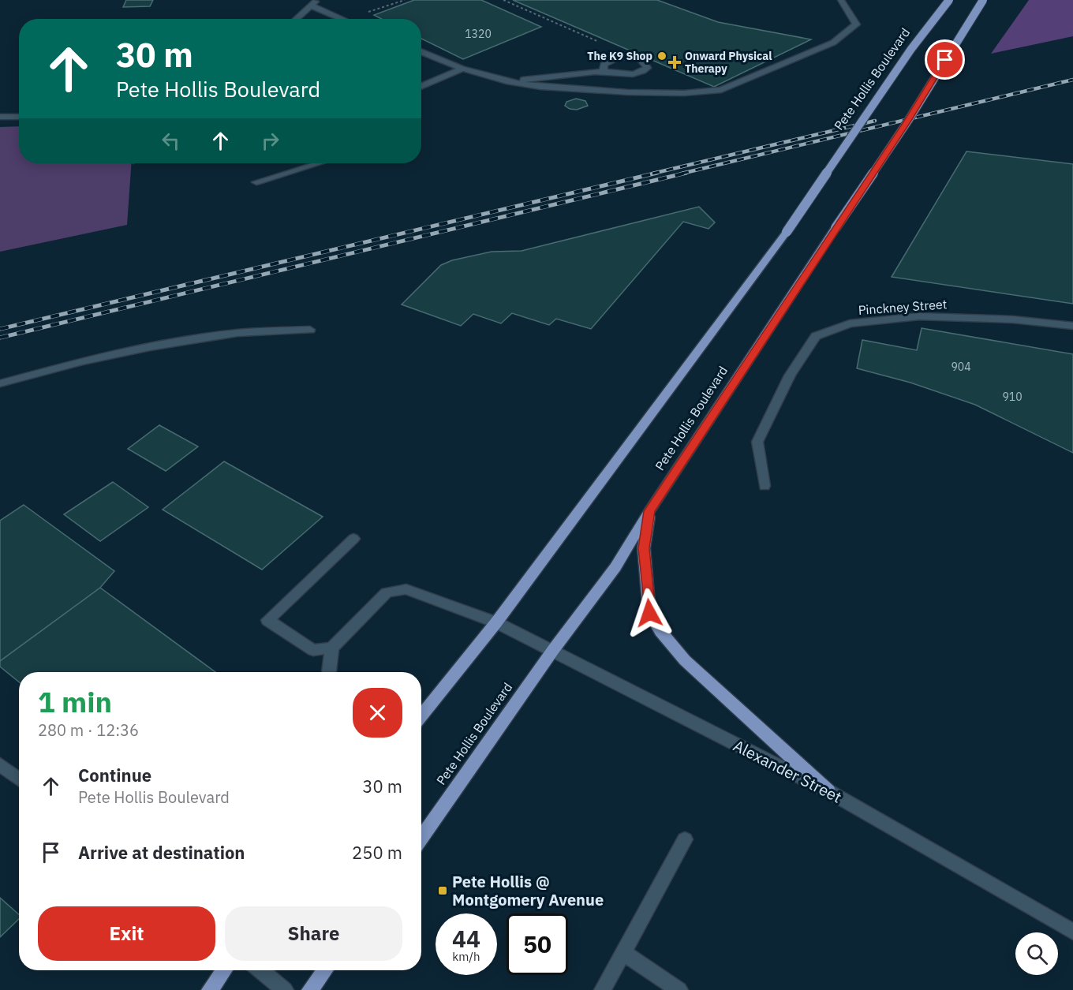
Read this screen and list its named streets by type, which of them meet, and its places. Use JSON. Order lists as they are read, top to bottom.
{
  "streets": {
    "main road": ["Pete Hollis Boulevard"],
    "street": ["Pinckney Street", "Alexander Street"]
  },
  "crossings": [
    ["Pete Hollis Boulevard", "Alexander Street"]
  ],
  "places": {
    "other": ["The K9 Shop"],
    "health": ["Onward Physical Therapy"],
    "transit": ["Pete Hollis @ Montgomery Avenue"]
  },
  "house_numbers": ["1320", "904", "910"],
  "page": {
    "turn": ["30 m", "Pete Hollis Boulevard"],
    "heading": ["1 min", "280 m · 12:36"],
    "list": [
      {
        "name": "Continue",
        "note": "Pete Hollis Boulevard",
        "value": "30 m"
      },
      {
        "name": "Arrive at destination",
        "value": "250 m"
      }
    ],
    "buttons": ["Exit", "Share"],
    "speed": "44 km/h",
    "limit": "50"
  }
}
